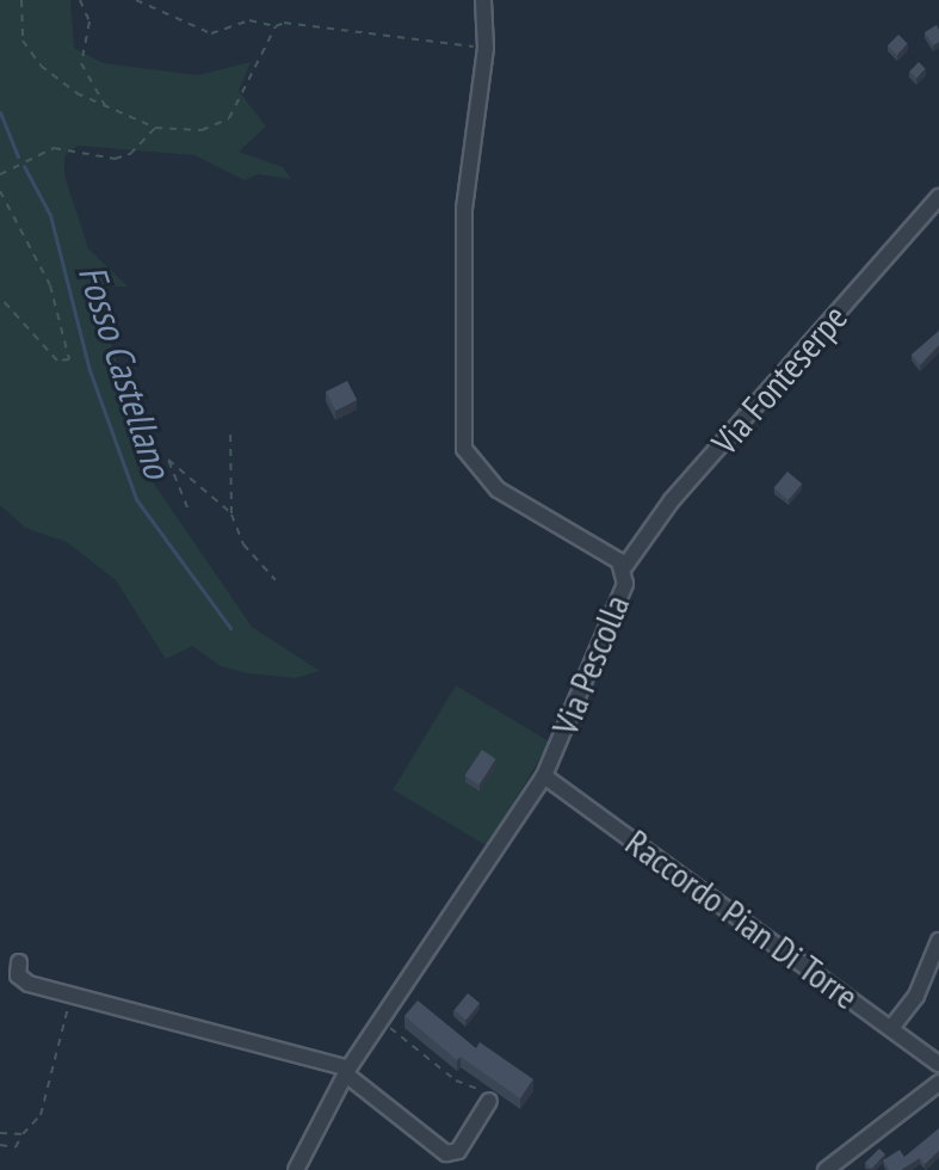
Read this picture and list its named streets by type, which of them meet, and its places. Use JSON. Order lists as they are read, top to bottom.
{
  "streets": {
    "street": ["Via Fonteserpe", "Via Pescolla", "Raccordo Pian Di Torre"]
  },
  "crossings": [
    ["Via Fonteserpe", "Via Pescolla"],
    ["Via Pescolla", "Raccordo Pian Di Torre"]
  ],
  "water": ["Fosso Castellano"]
}
